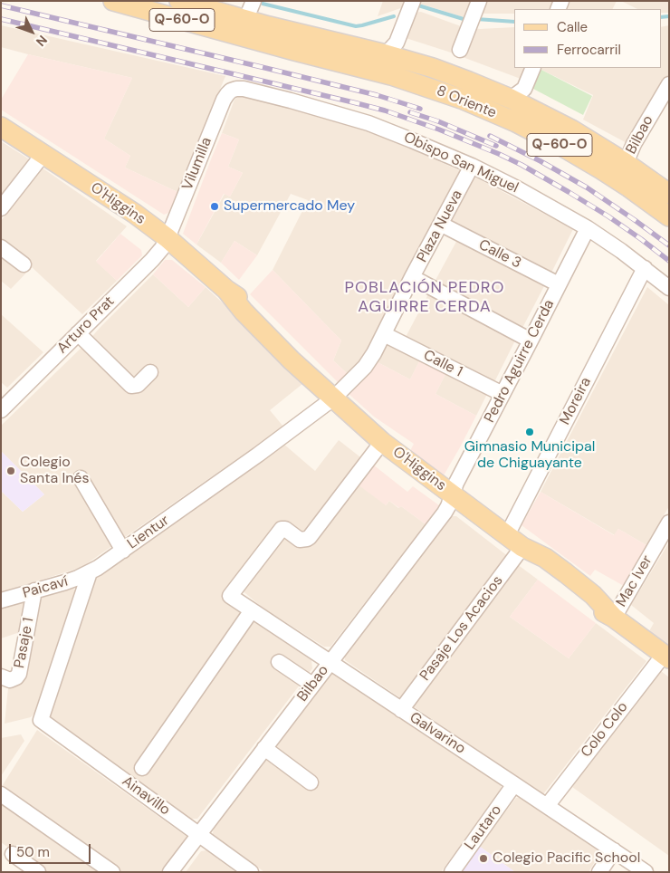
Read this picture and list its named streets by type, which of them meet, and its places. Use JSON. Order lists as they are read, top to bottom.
{
  "streets": {
    "main road": ["Q-60-O", "8 Oriente", "O'Higgins"],
    "street": [
      "Bilbao",
      "Obispo San Miguel",
      "Vilumilla",
      "Plaza Nueva",
      "Calle 3",
      "Arturo Prat",
      "Pedro Aguirre Cerda",
      "Calle 1",
      "Moreira",
      "Lientur",
      "Mac Iver",
      "Paicaví",
      "Pasaje Los Acacios",
      "Pasaje 1",
      "Colo Colo",
      "Galvarino",
      "Ainavillo",
      "Lautaro"
    ]
  },
  "crossings": [
    ["Q-60-O", "8 Oriente"],
    ["8 Oriente", "Bilbao"],
    ["Bilbao", "O'Higgins"],
    ["Bilbao", "Pedro Aguirre Cerda"],
    ["Bilbao", "Galvarino"],
    ["Bilbao", "Ainavillo"],
    ["Obispo San Miguel", "Vilumilla"],
    ["Obispo San Miguel", "Plaza Nueva"],
    ["Obispo San Miguel", "Pedro Aguirre Cerda"],
    ["Obispo San Miguel", "Moreira"],
    ["Vilumilla", "O'Higgins"],
    ["Vilumilla", "Arturo Prat"],
    ["O'Higgins", "Plaza Nueva"],
    ["O'Higgins", "Arturo Prat"],
    ["O'Higgins", "Pedro Aguirre Cerda"],
    ["O'Higgins", "Moreira"],
    ["O'Higgins", "Lientur"],
    ["O'Higgins", "Mac Iver"],
    ["O'Higgins", "Pasaje Los Acacios"],
    ["O'Higgins", "Colo Colo"],
    ["O'Higgins", "Galvarino"],
    ["Plaza Nueva", "Calle 3"],
    ["Plaza Nueva", "Calle 1"],
    ["Plaza Nueva", "Lientur"],
    ["Calle 3", "Pedro Aguirre Cerda"],
    ["Pedro Aguirre Cerda", "Calle 1"],
    ["Lientur", "Paicaví"],
    ["Lientur", "Ainavillo"],
    ["Paicaví", "Pasaje 1"],
    ["Paicaví", "Ainavillo"],
    ["Pasaje Los Acacios", "Galvarino"],
    ["Colo Colo", "Galvarino"],
    ["Galvarino", "Lautaro"]
  ],
  "districts": ["POBLACIÓN PEDRO AGUIRRE CERDA"],
  "places": [
    "Supermercado Mey",
    "Gimnasio Municipal de Chiguayante",
    "Colegio Santa Inés",
    "Colegio Pacific School"
  ],
  "legend": ["Calle", "Ferrocarril"],
  "scale_bar": "50 m",
  "north": "bottom right"
}
